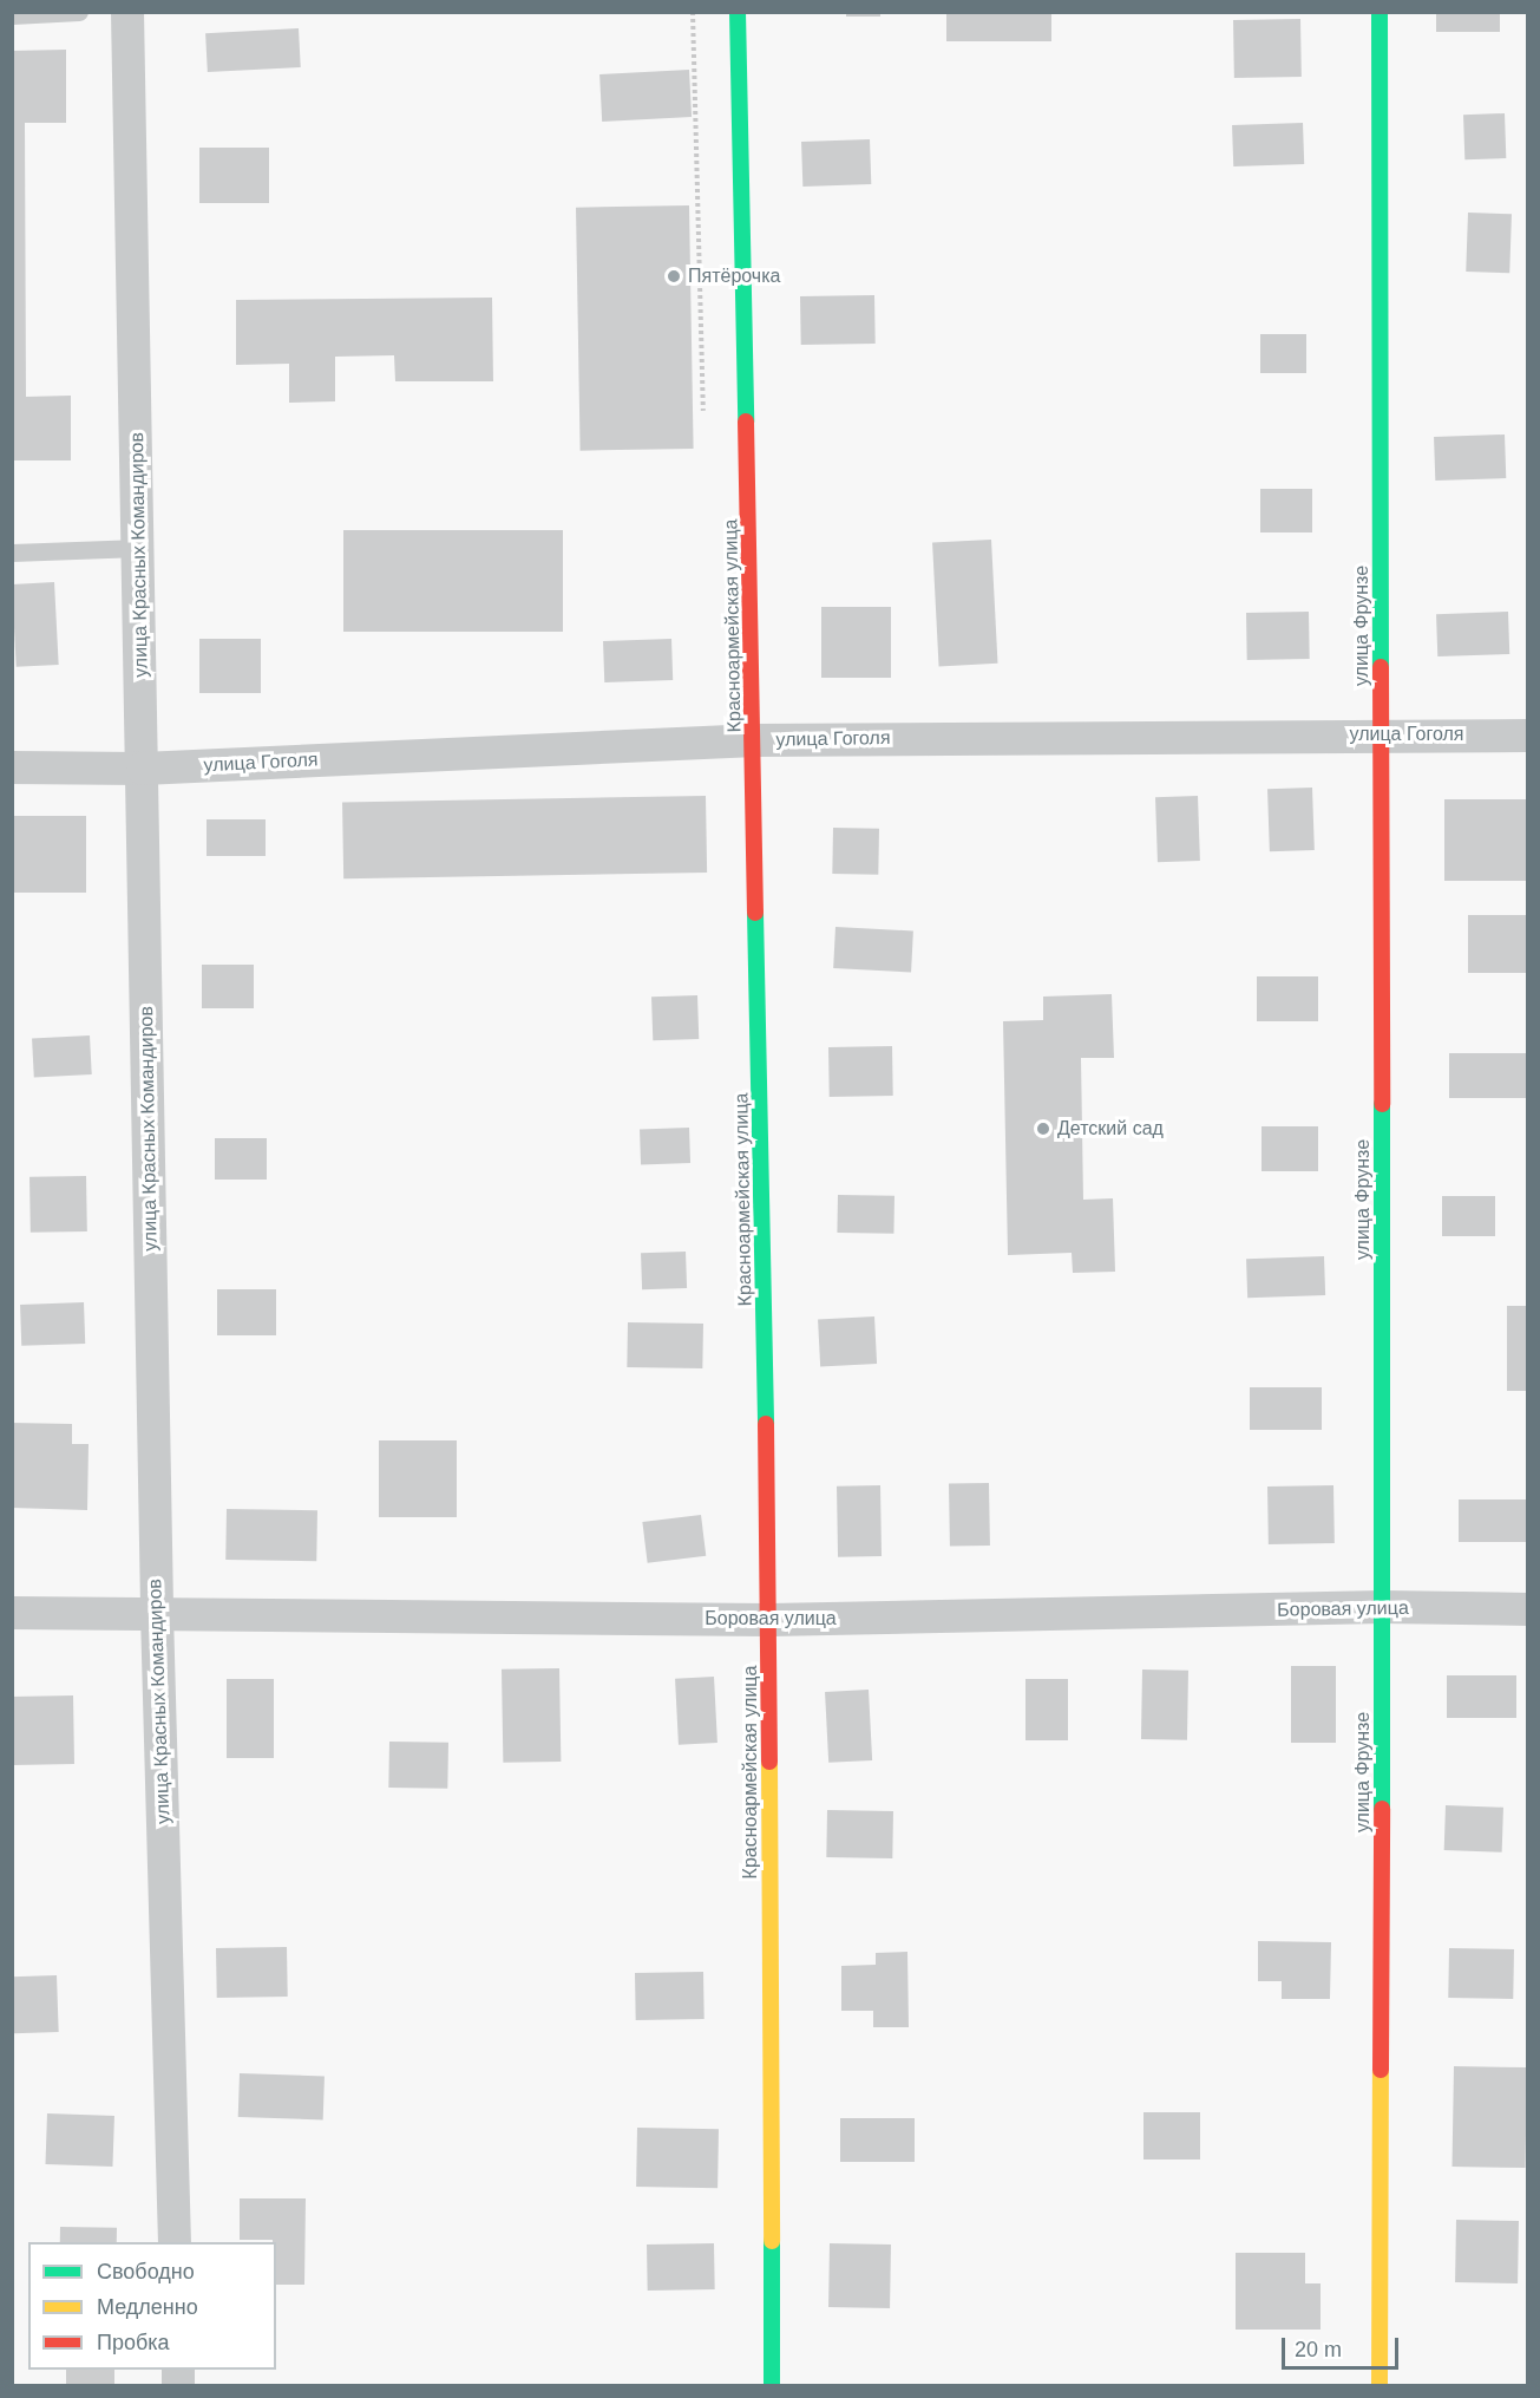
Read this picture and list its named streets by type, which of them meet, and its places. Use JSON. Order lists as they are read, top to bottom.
{
  "streets": {
    "main road": ["Красноармейская улица", "улица Фрунзе"],
    "street": ["улица Красных Командиров", "улица Гоголя", "Боровая улица"]
  },
  "crossings": [
    ["улица Красных Командиров", "улица Гоголя"],
    ["улица Красных Командиров", "Боровая улица"],
    ["Красноармейская улица", "улица Гоголя"],
    ["Красноармейская улица", "Боровая улица"],
    ["улица Фрунзе", "улица Гоголя"],
    ["улица Фрунзе", "Боровая улица"]
  ],
  "places": ["Пятёрочка", "Детский сад"],
  "legend": ["Свободно", "Медленно", "Пробка"],
  "scale_bar": "20 m"
}
